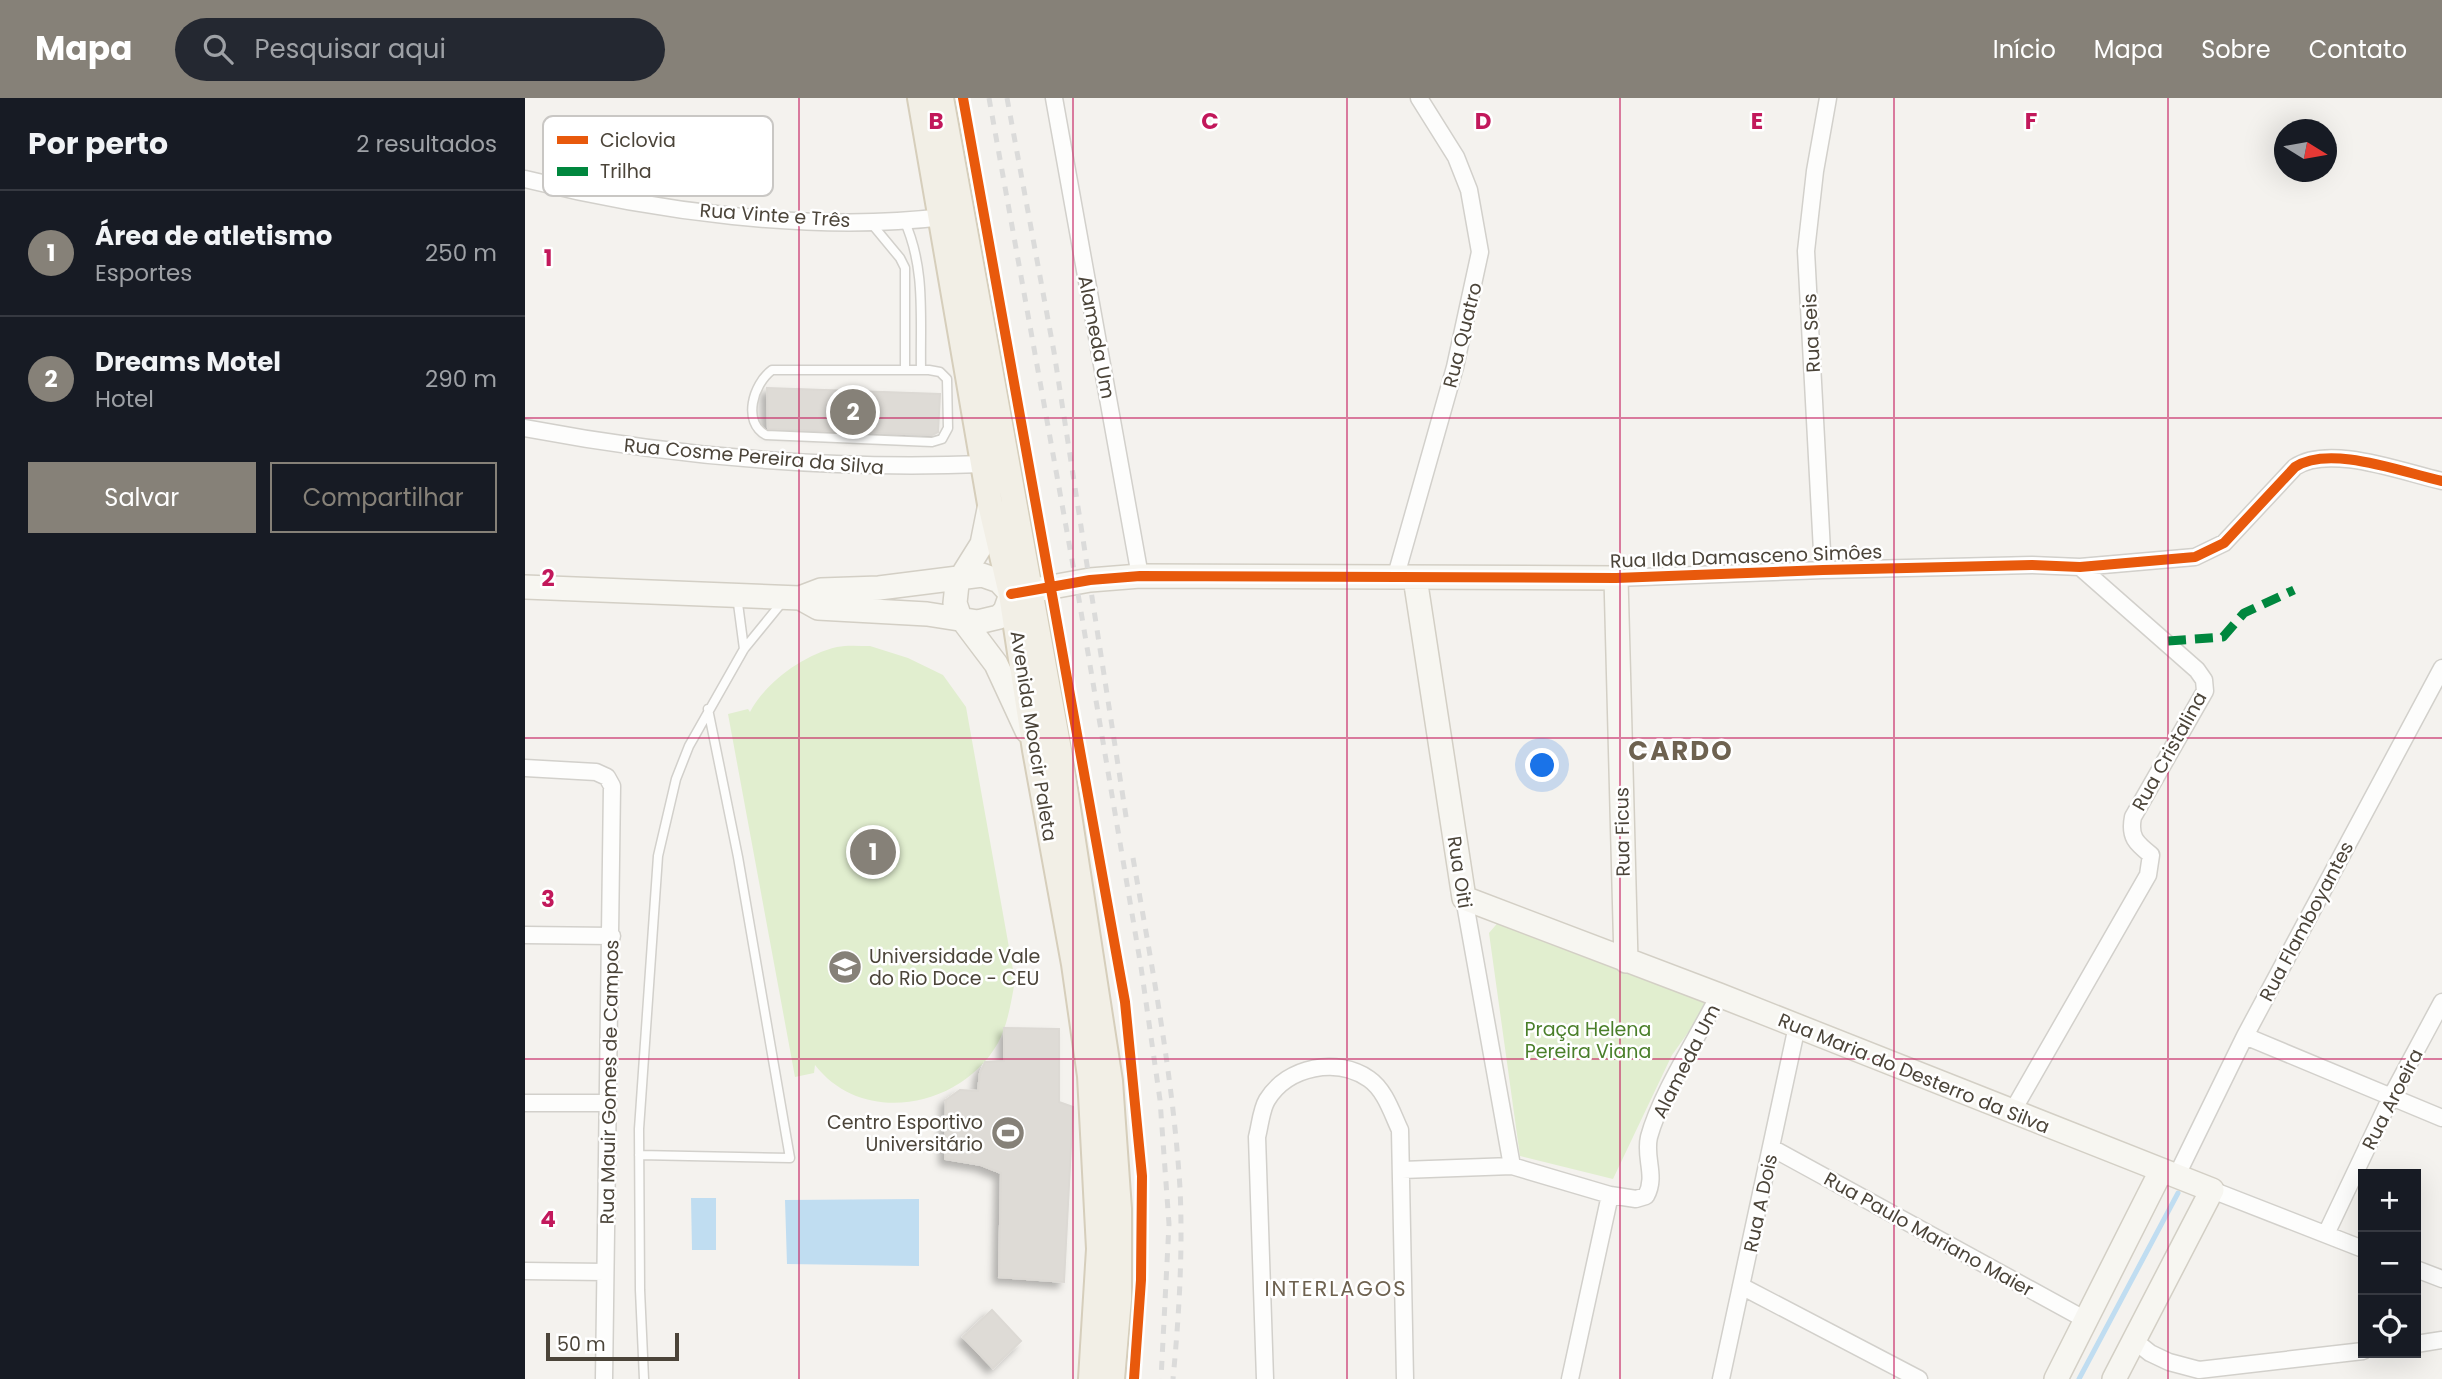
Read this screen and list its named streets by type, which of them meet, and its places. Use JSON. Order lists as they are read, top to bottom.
{
  "streets": {
    "main road": ["Avenida Moacir Paleta"],
    "street": [
      "Rua Vinte e Três",
      "Rua Seis",
      "Rua Quatro",
      "Alameda Um",
      "Rua Cosme Pereira da Silva",
      "Rua Ilda Damasceno Simôes",
      "Rua Cristalina",
      "Rua Ficus",
      "Rua Oiti",
      "Rua Flamboyantes",
      "Rua Maria do Desterro da Silva",
      "Rua Mauir Gomes de Campos",
      "Rua Aroeira",
      "Rua A Dois",
      "Rua Paulo Mariano Maier"
    ]
  },
  "crossings": [
    ["Rua Vinte e Três", "Avenida Moacir Paleta"],
    ["Rua Seis", "Rua Ilda Damasceno Simôes"],
    ["Rua Quatro", "Rua Ilda Damasceno Simôes"],
    ["Rua Quatro", "Rua Oiti"],
    ["Alameda Um", "Rua Ilda Damasceno Simôes"],
    ["Alameda Um", "Rua Oiti"],
    ["Alameda Um", "Rua Maria do Desterro da Silva"],
    ["Rua Cosme Pereira da Silva", "Avenida Moacir Paleta"],
    ["Rua Ilda Damasceno Simôes", "Avenida Moacir Paleta"],
    ["Rua Ilda Damasceno Simôes", "Rua Cristalina"],
    ["Rua Ilda Damasceno Simôes", "Rua Ficus"],
    ["Rua Ilda Damasceno Simôes", "Rua Oiti"],
    ["Rua Cristalina", "Rua Maria do Desterro da Silva"],
    ["Rua Ficus", "Rua Maria do Desterro da Silva"],
    ["Rua Oiti", "Rua Maria do Desterro da Silva"],
    ["Rua Flamboyantes", "Rua Maria do Desterro da Silva"],
    ["Rua Maria do Desterro da Silva", "Rua Aroeira"],
    ["Rua Maria do Desterro da Silva", "Rua A Dois"],
    ["Rua A Dois", "Rua Paulo Mariano Maier"]
  ],
  "districts": ["CARDO", "INTERLAGOS"],
  "parks": ["Praça Helena Pereira Viana"],
  "places": {
    "school or university": ["Universidade Vale do Rio Doce - CEU"],
    "sports": ["Centro Esportivo Universitário"]
  },
  "legend": ["Ciclovia", "Trilha"],
  "scale_bar": "50 m",
  "north": "right",
  "page": {
    "header": "Mapa",
    "search": "Pesquisar aqui",
    "nav": [
      "Início",
      "Mapa",
      "Sobre",
      "Contato"
    ],
    "heading": ["Por perto", "2 resultados"],
    "list": [
      {
        "mark": "1",
        "name": "Área de atletismo",
        "note": "Esportes",
        "value": "250 m"
      },
      {
        "mark": "2",
        "name": "Dreams Motel",
        "note": "Hotel",
        "value": "290 m"
      }
    ],
    "pins": ["2", "1"],
    "buttons": ["Salvar", "Compartilhar"],
    "map_buttons": ["+", "−"],
    "scale": "50 m"
  },
  "grid": {
    "columns": [
      "B",
      "C",
      "D",
      "E",
      "F"
    ],
    "rows": [
      "1",
      "2",
      "3",
      "4"
    ]
  }
}
